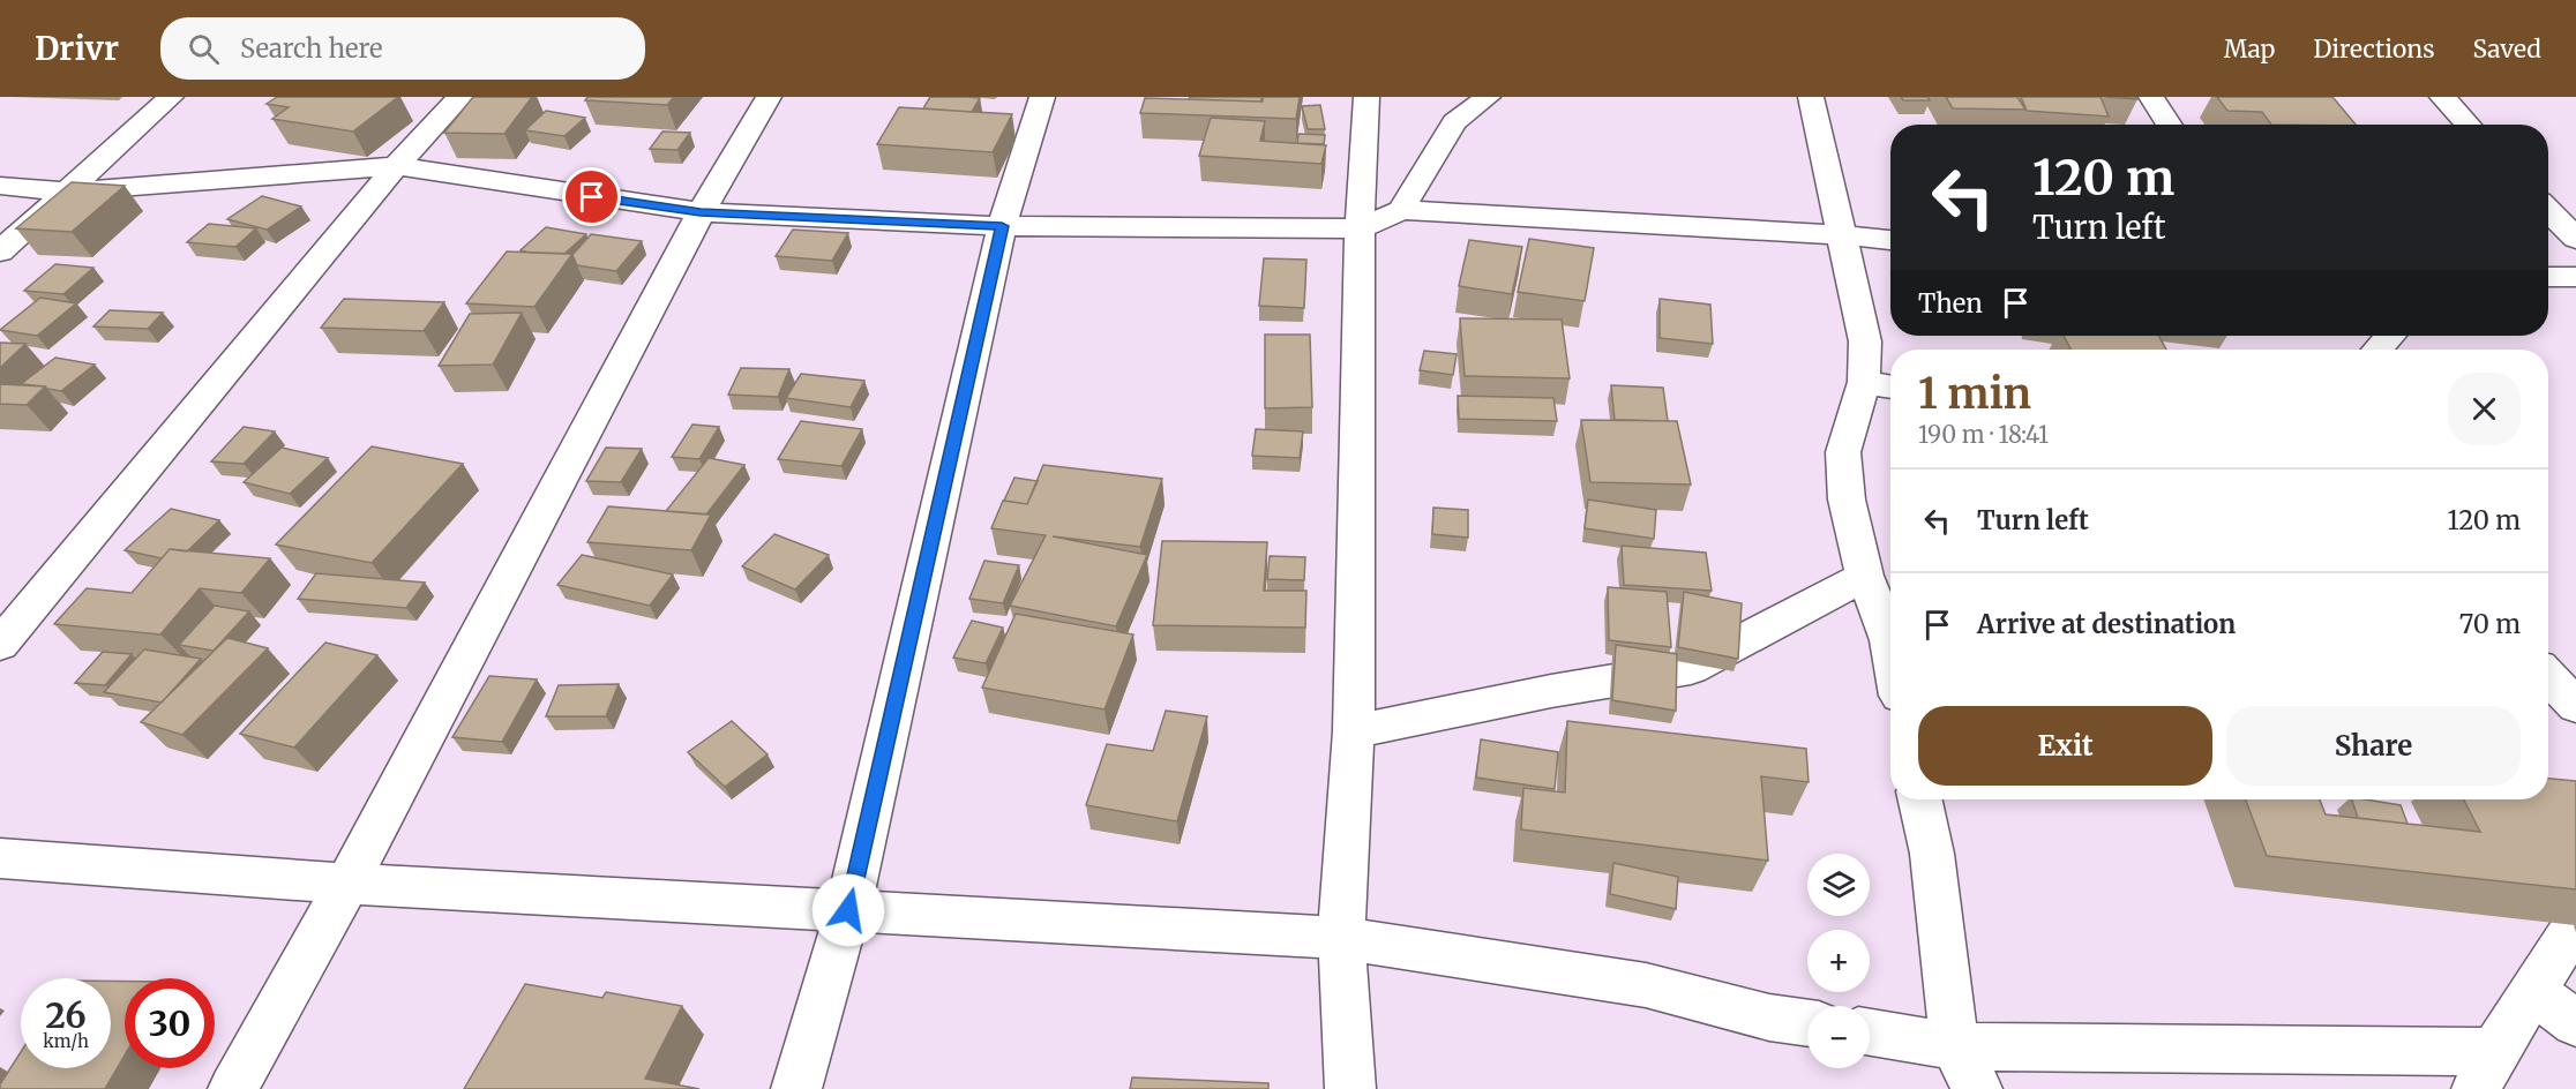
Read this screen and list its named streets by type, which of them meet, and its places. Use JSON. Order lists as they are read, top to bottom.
{
  "page": {
    "header": "Drivr",
    "search": "Search here",
    "nav": ["Map", "Directions", "Saved"],
    "turn": ["120 m", "Turn left"],
    "then": "Then",
    "heading": ["1 min", "190 m · 18:41"],
    "list": [
      {
        "name": "Turn left",
        "value": "120 m"
      },
      {
        "name": "Arrive at destination",
        "value": "70 m"
      }
    ],
    "buttons": ["Exit", "Share"],
    "map_buttons": ["+", "−"],
    "speed": "26 km/h",
    "limit": "30"
  }
}
